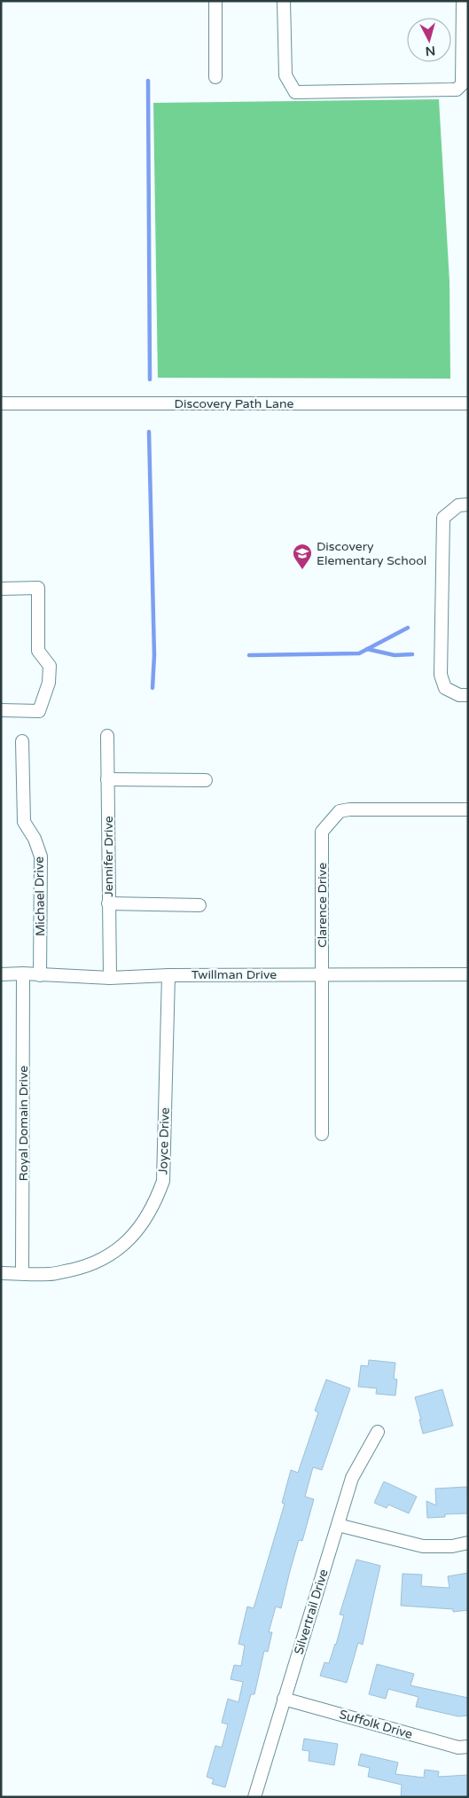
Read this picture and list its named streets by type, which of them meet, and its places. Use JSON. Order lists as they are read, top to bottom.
{
  "streets": {
    "street": [
      "Discovery Path Lane",
      "Jennifer Drive",
      "Michael Drive",
      "Clarence Drive",
      "Twillman Drive",
      "Royal Domain Drive",
      "Joyce Drive",
      "Silvertrail Drive",
      "Suffolk Drive"
    ]
  },
  "crossings": [
    ["Jennifer Drive", "Twillman Drive"],
    ["Michael Drive", "Twillman Drive"],
    ["Clarence Drive", "Twillman Drive"],
    ["Twillman Drive", "Royal Domain Drive"],
    ["Twillman Drive", "Joyce Drive"],
    ["Royal Domain Drive", "Joyce Drive"],
    ["Silvertrail Drive", "Suffolk Drive"]
  ],
  "places": {
    "school or university": ["Discovery Elementary School"]
  },
  "north": "bottom"
}
